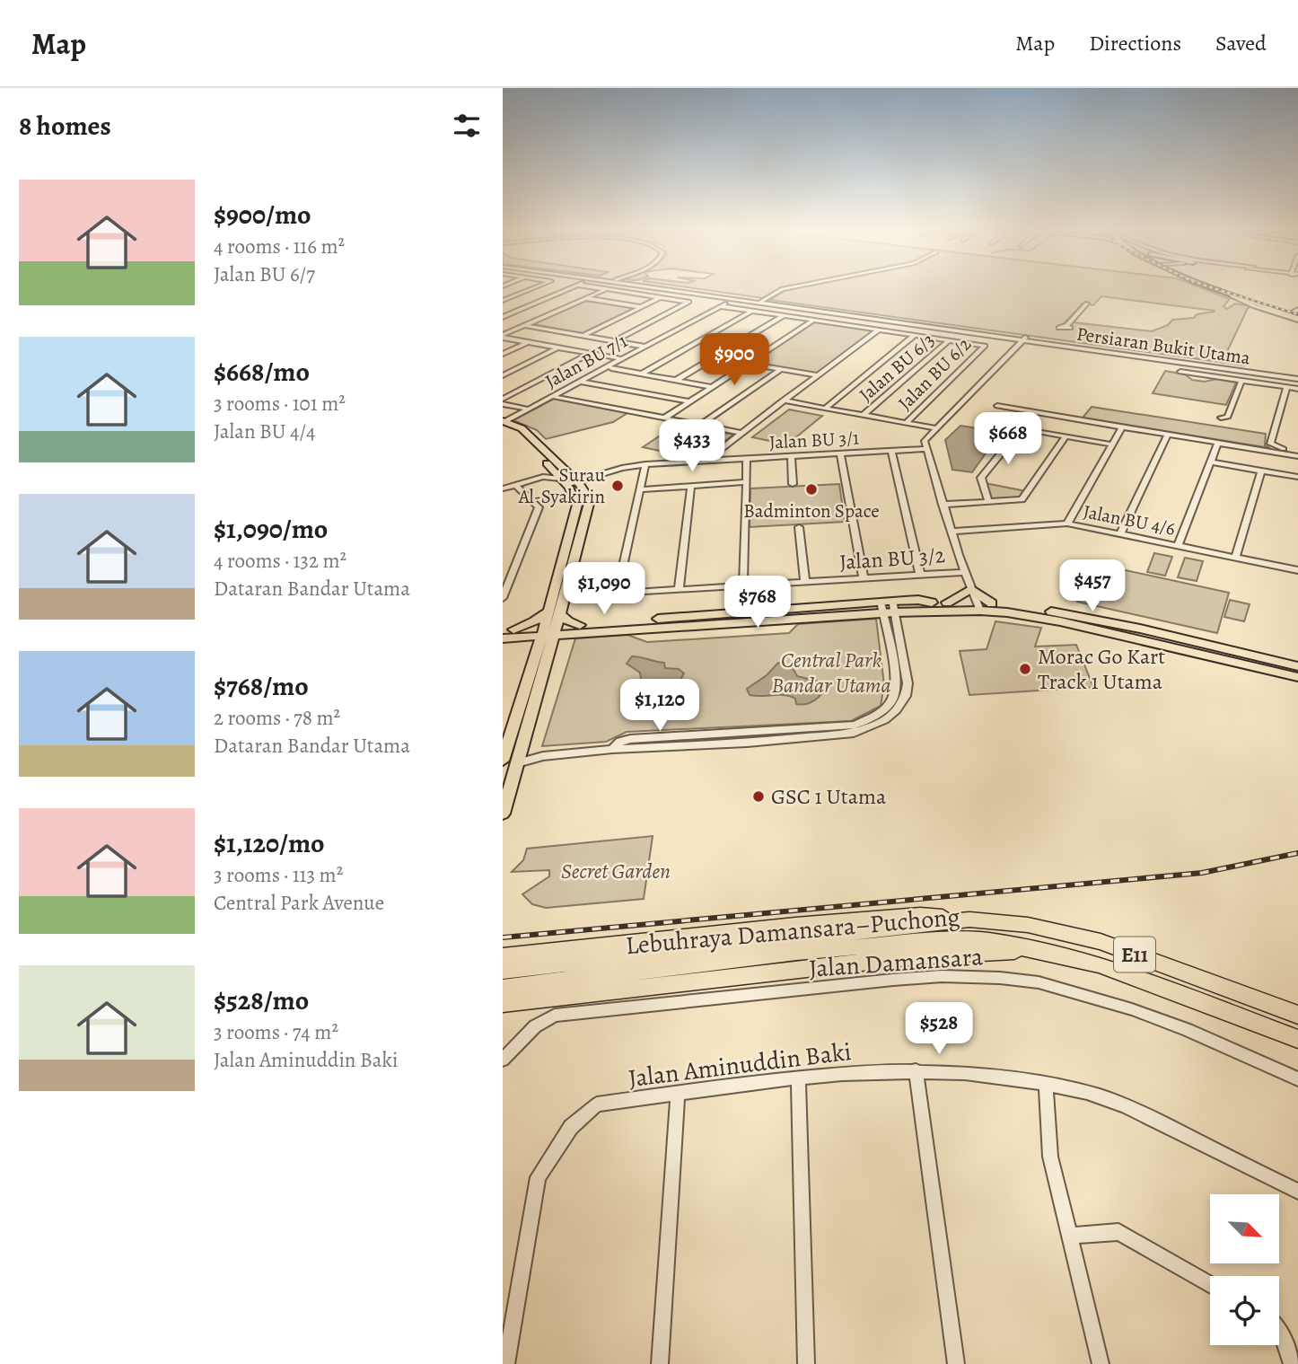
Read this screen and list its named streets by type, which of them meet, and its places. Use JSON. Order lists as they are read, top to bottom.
{
  "streets": {
    "highway": ["Lebuhraya Damansara–Puchong", "E11"],
    "street": [
      "Persiaran Bukit Utama",
      "Jalan BU 7/1",
      "Jalan BU 6/3",
      "Jalan BU 6/2",
      "Jalan BU 3/1",
      "Jalan BU 4/6",
      "Jalan BU 3/2",
      "Jalan Damansara",
      "Jalan Aminuddin Baki"
    ]
  },
  "crossings": [
    ["Persiaran Bukit Utama", "Jalan BU 7/1"],
    ["Jalan BU 7/1", "Jalan BU 6/2"],
    ["Jalan BU 6/3", "Jalan BU 6/2"],
    ["Jalan BU 3/1", "Jalan BU 3/2"]
  ],
  "parks": ["Central Park Bandar Utama", "Secret Garden"],
  "places": [
    "Surau Al-Syakirin",
    "Badminton Space",
    "Morac Go Kart Track 1 Utama",
    "GSC 1 Utama"
  ],
  "north": "bottom right",
  "page": {
    "header": "Map",
    "nav": ["Map", "Directions", "Saved"],
    "heading": "8 homes",
    "list": [
      {
        "name": "$900/mo",
        "note": "4 rooms · 116 m² · Jalan BU 6/7"
      },
      {
        "name": "$668/mo",
        "note": "3 rooms · 101 m² · Jalan BU 4/4"
      },
      {
        "name": "$1,090/mo",
        "note": "4 rooms · 132 m² · Dataran Bandar Utama"
      },
      {
        "name": "$768/mo",
        "note": "2 rooms · 78 m² · Dataran Bandar Utama"
      },
      {
        "name": "$1,120/mo",
        "note": "3 rooms · 113 m² · Central Park Avenue"
      },
      {
        "name": "$528/mo",
        "note": "3 rooms · 74 m² · Jalan Aminuddin Baki"
      }
    ],
    "price": [
      "$900",
      "$668",
      "$433",
      "$457",
      "$1,090",
      "$768",
      "$1,120",
      "$528"
    ]
  }
}
